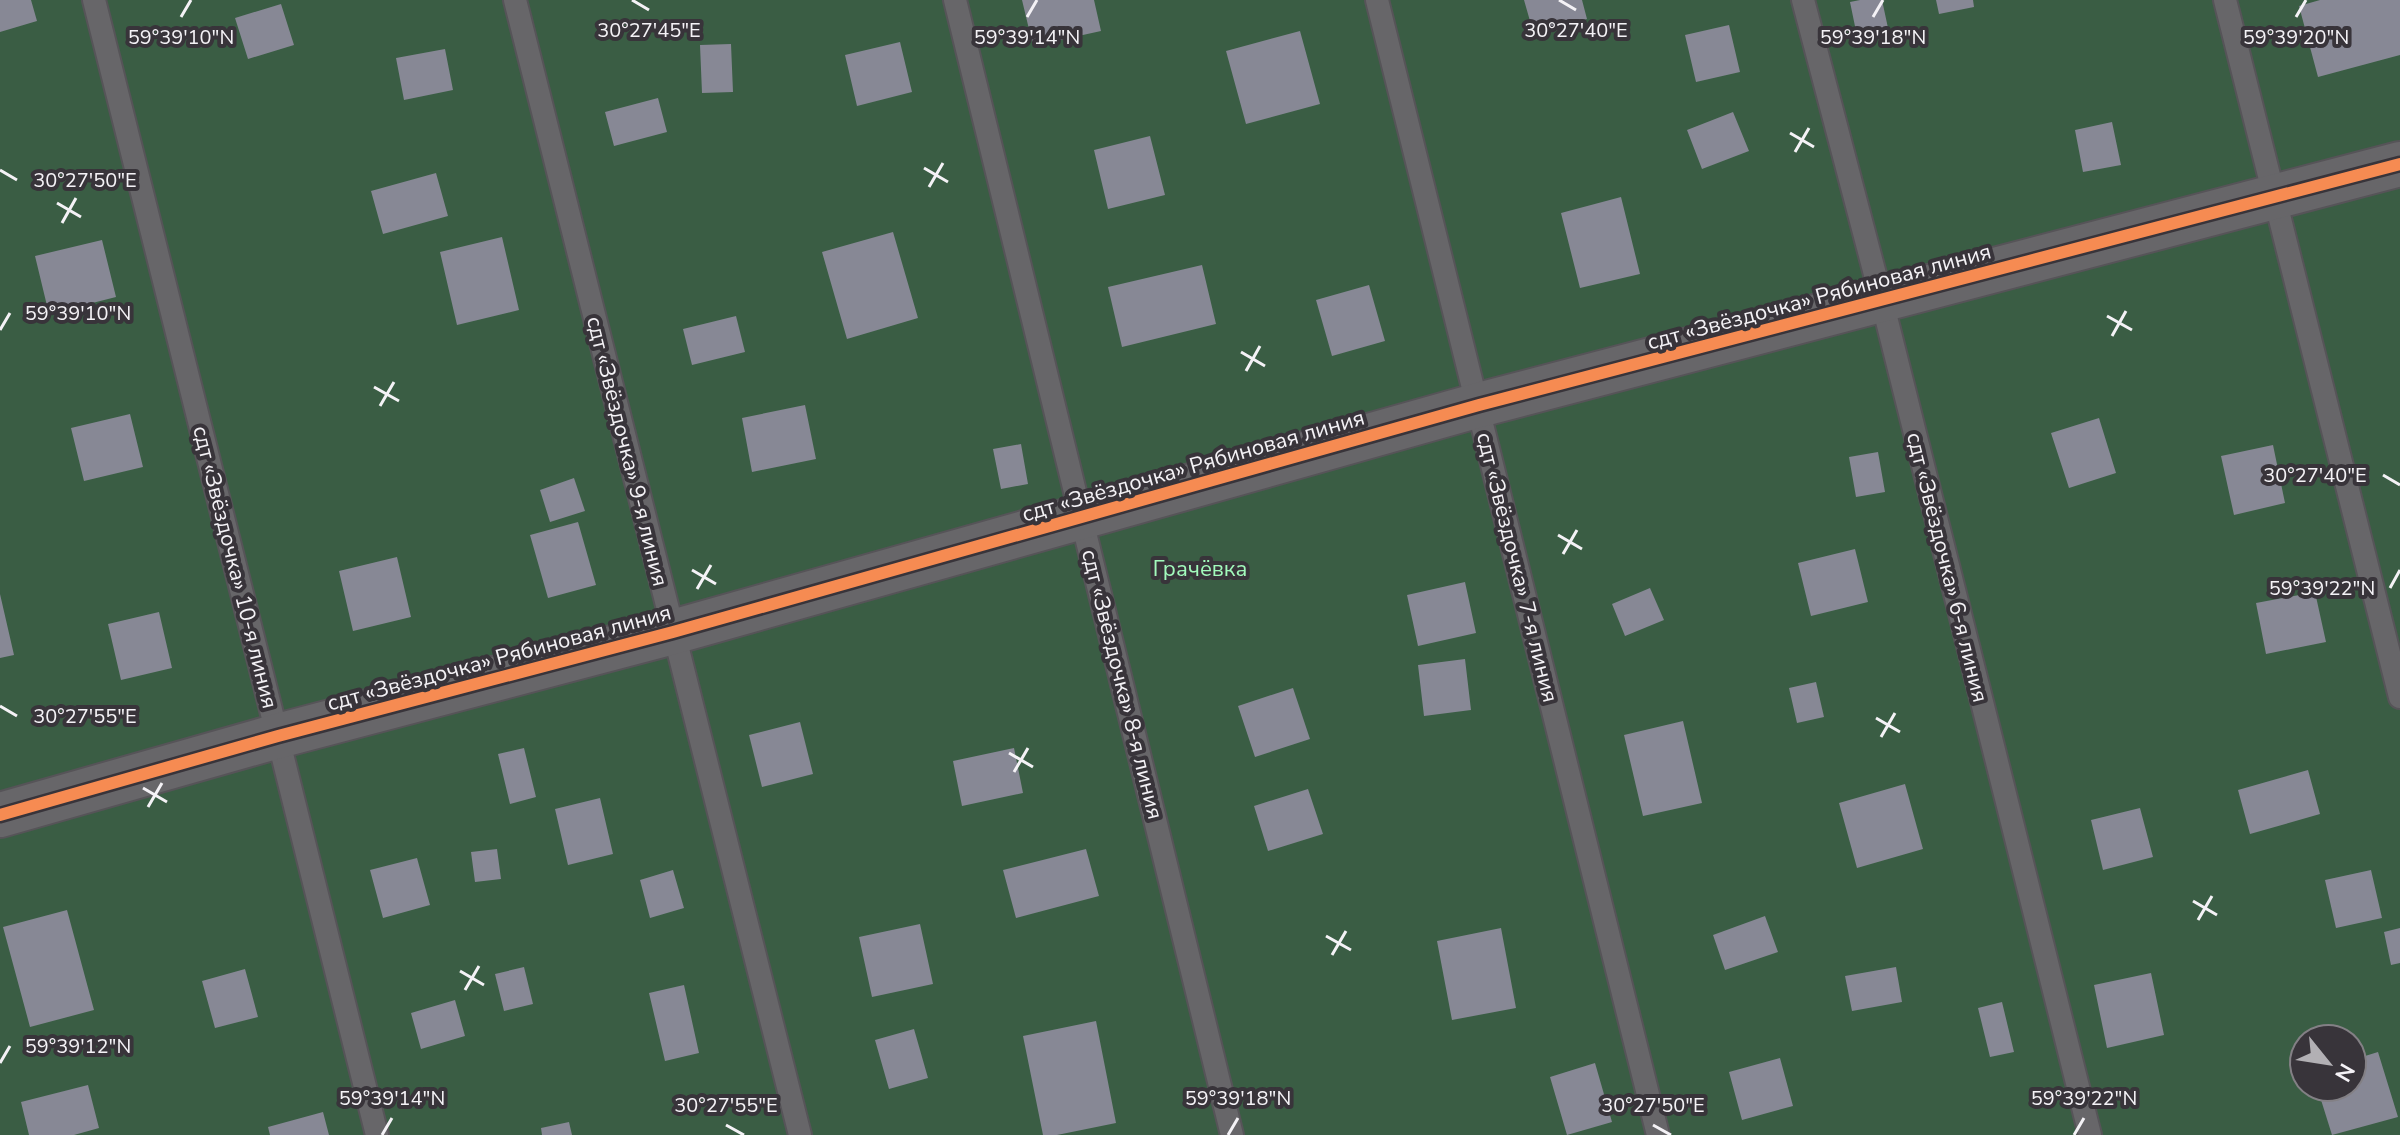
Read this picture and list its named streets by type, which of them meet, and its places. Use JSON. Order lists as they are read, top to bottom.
{
  "streets": {
    "street": ["сдт «Звёздочка» Рябиновая линия"],
    "lane": [
      "сдт «Звёздочка» 9-я линия",
      "сдт «Звёздочка» 10-я линия",
      "сдт «Звёздочка» 7-я линия",
      "сдт «Звёздочка» 6-я линия",
      "сдт «Звёздочка» 8-я линия"
    ]
  },
  "crossings": [
    ["сдт «Звёздочка» Рябиновая линия", "сдт «Звёздочка» 9-я линия"],
    ["сдт «Звёздочка» Рябиновая линия", "сдт «Звёздочка» 10-я линия"],
    ["сдт «Звёздочка» Рябиновая линия", "сдт «Звёздочка» 7-я линия"],
    ["сдт «Звёздочка» Рябиновая линия", "сдт «Звёздочка» 6-я линия"],
    ["сдт «Звёздочка» Рябиновая линия", "сдт «Звёздочка» 8-я линия"]
  ],
  "parks": ["Грачёвка"],
  "north": "bottom right",
  "coordinates": [
    "30°27'45\"E",
    "30°27'40\"E",
    "59°39'10\"N",
    "59°39'14\"N",
    "59°39'18\"N",
    "59°39'20\"N",
    "30°27'50\"E",
    "59°39'22\"N",
    "30°27'55\"E",
    "59°39'12\"N"
  ]
}
